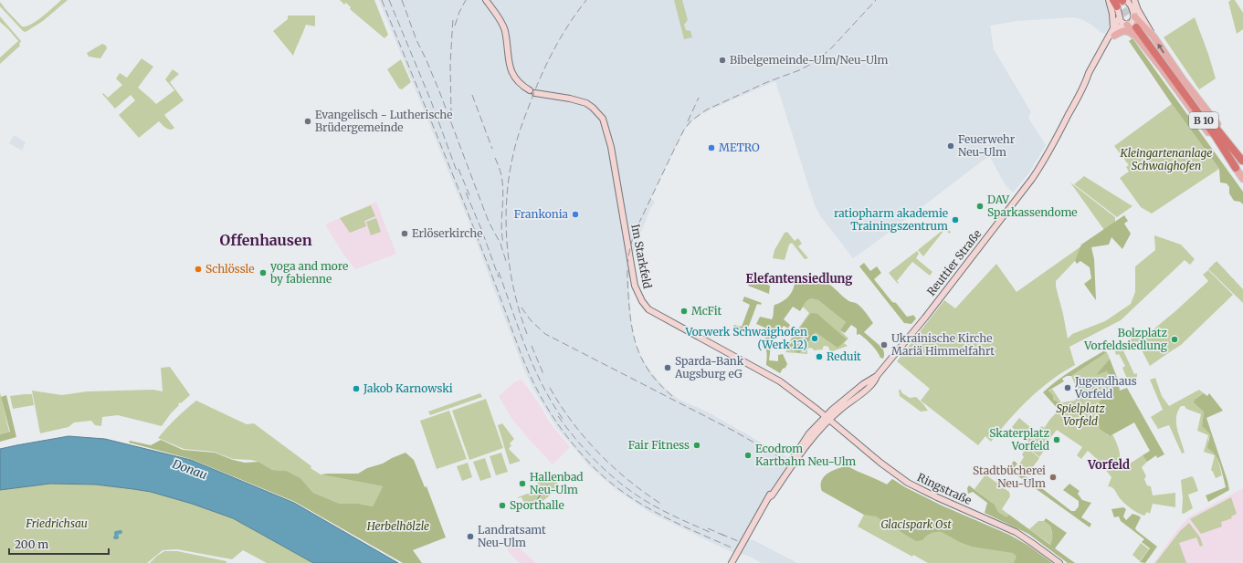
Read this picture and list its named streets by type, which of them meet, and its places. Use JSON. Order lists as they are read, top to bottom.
{
  "streets": {
    "highway": ["B 10"],
    "main road": ["Im Starkfeld", "Reuttier Straße", "Ringstraße"]
  },
  "crossings": [
    ["Im Starkfeld", "Reuttier Straße"],
    ["Im Starkfeld", "Ringstraße"],
    ["Reuttier Straße", "Ringstraße"]
  ],
  "districts": ["Offenhausen", "Elefantensiedlung", "Vorfeld"],
  "water": ["Donau"],
  "parks": [
    "Kleingartenanlage Schwaighofen",
    "Spielplatz Vorfeld",
    "Friedrichsau",
    "Glacispark Ost",
    "Herbelhölzle"
  ],
  "places": [
    "Bibelgemeinde-Ulm/Neu-Ulm",
    "Evangelisch - Lutherische Brüdergemeinde",
    "Feuerwehr Neu-Ulm",
    "METRO",
    "DAV Sparkassendome",
    "Frankonia",
    "ratiopharm akademie Trainingszentrum",
    "Erlöserkirche",
    "Schlössle",
    "yoga and more by fabienne",
    "McFit",
    "Vorwerk Schwaighofen (Werk 12)",
    "Bolzplatz Vorfeldsiedlung",
    "Ukrainische Kirche Mariä Himmelfahrt",
    "Reduit",
    "Sparda-Bank Augsburg eG",
    "Jugendhaus Vorfeld",
    "Jakob Karnowski",
    "Skaterplatz Vorfeld",
    "Fair Fitness",
    "Ecodrom Kartbahn Neu-Ulm",
    "Stadtbücherei Neu-Ulm",
    "Hallenbad Neu-Ulm",
    "Sporthalle",
    "Landratsamt Neu-Ulm"
  ],
  "scale_bar": "200 m"
}
